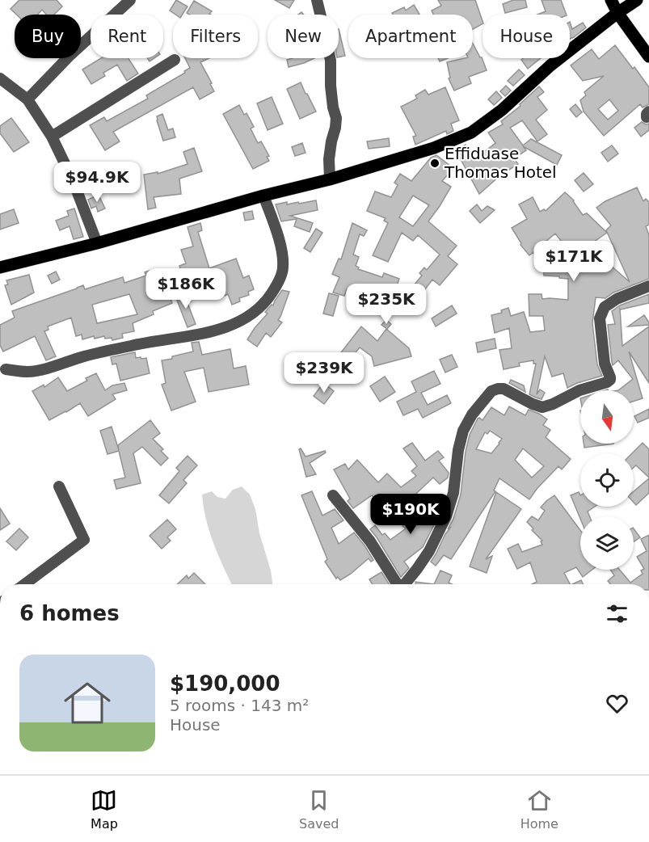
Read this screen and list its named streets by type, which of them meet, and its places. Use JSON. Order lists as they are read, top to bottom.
{
  "places": ["Effiduase Thomas Hotel"],
  "north": "bottom",
  "page": {
    "chip": [
      "Buy",
      "Rent",
      "Filters",
      "New",
      "Apartment",
      "House"
    ],
    "price": [
      "$94.9K",
      "$171K",
      "$186K",
      "$235K",
      "$239K",
      "$190K"
    ],
    "heading": "6 homes",
    "list": [
      {
        "name": "$190,000",
        "note": "5 rooms · 143 m² · House"
      }
    ],
    "tabs": ["Map", "Saved", "Home"]
  }
}
